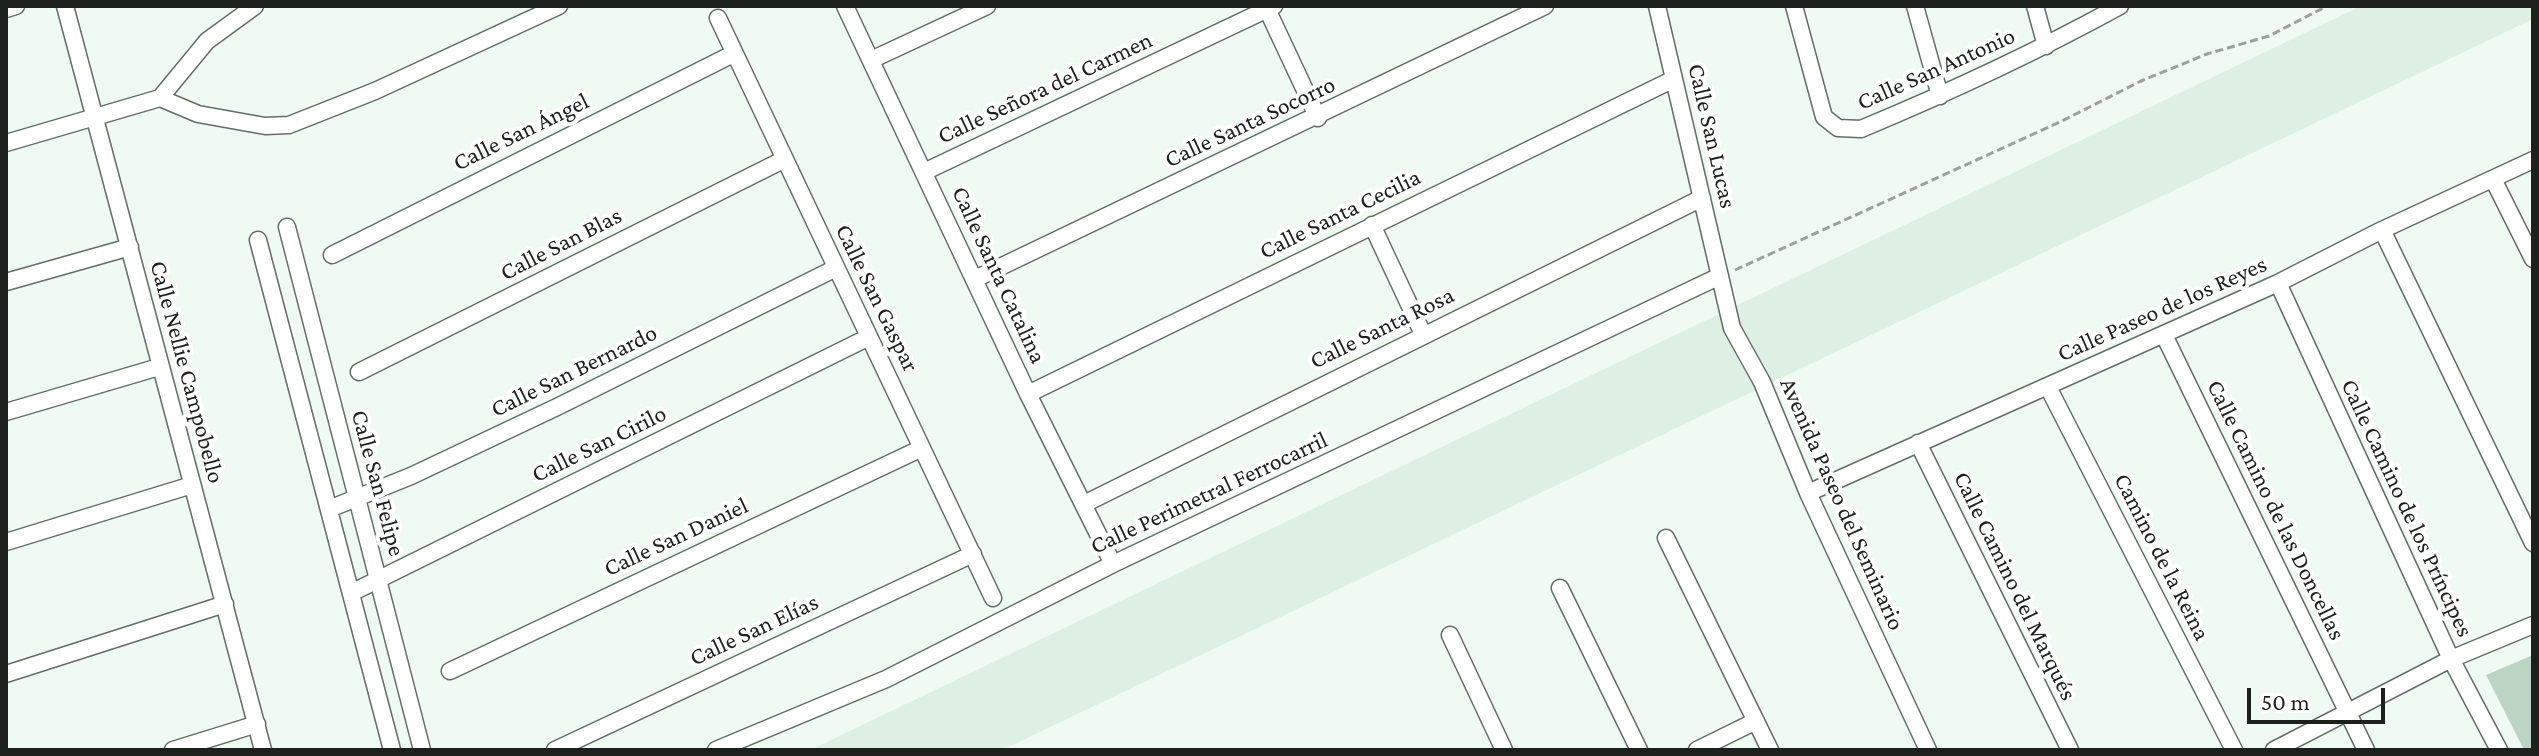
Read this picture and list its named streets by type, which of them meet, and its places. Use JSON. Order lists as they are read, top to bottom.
{
  "streets": {
    "street": [
      "Calle San Antonio",
      "Calle Señora del Carmen",
      "Calle Santa Socorro",
      "Calle San Ángel",
      "Calle San Lucas",
      "Calle Santa Cecilia",
      "Calle San Blas",
      "Calle Santa Catalina",
      "Calle San Gaspar",
      "Calle Paseo de los Reyes",
      "Calle Santa Rosa",
      "Calle San Bernardo",
      "Calle Nellie Campobello",
      "Calle San Cirilo",
      "Calle San Felipe",
      "Calle Perimetral Ferrocarril",
      "Avenida Paseo del Seminario",
      "Calle Camino de los Príncipes",
      "Calle Camino de las Doncellas",
      "Calle San Daniel",
      "Camino de la Reina",
      "Calle Camino del Marqués",
      "Calle San Elías"
    ]
  },
  "crossings": [
    ["Calle Señora del Carmen", "Calle Santa Catalina"],
    ["Calle Santa Socorro", "Calle Santa Catalina"],
    ["Calle San Ángel", "Calle San Gaspar"],
    ["Calle San Lucas", "Calle Santa Cecilia"],
    ["Calle San Lucas", "Calle Santa Rosa"],
    ["Calle San Lucas", "Calle Perimetral Ferrocarril"],
    ["Calle San Lucas", "Avenida Paseo del Seminario"],
    ["Calle Santa Cecilia", "Calle Santa Catalina"],
    ["Calle San Blas", "Calle San Gaspar"],
    ["Calle Santa Catalina", "Calle Santa Rosa"],
    ["Calle Santa Catalina", "Calle Perimetral Ferrocarril"],
    ["Calle San Gaspar", "Calle San Bernardo"],
    ["Calle San Gaspar", "Calle San Cirilo"],
    ["Calle San Gaspar", "Calle San Daniel"],
    ["Calle San Gaspar", "Calle San Elías"],
    ["Calle Paseo de los Reyes", "Avenida Paseo del Seminario"],
    ["Calle Paseo de los Reyes", "Calle Camino de los Príncipes"],
    ["Calle Paseo de los Reyes", "Calle Camino de las Doncellas"],
    ["Calle Paseo de los Reyes", "Camino de la Reina"],
    ["Calle Paseo de los Reyes", "Calle Camino del Marqués"],
    ["Calle San Bernardo", "Calle San Felipe"],
    ["Calle San Cirilo", "Calle San Felipe"],
    ["Calle Perimetral Ferrocarril", "Avenida Paseo del Seminario"]
  ],
  "scale_bar": "50 m"
}
